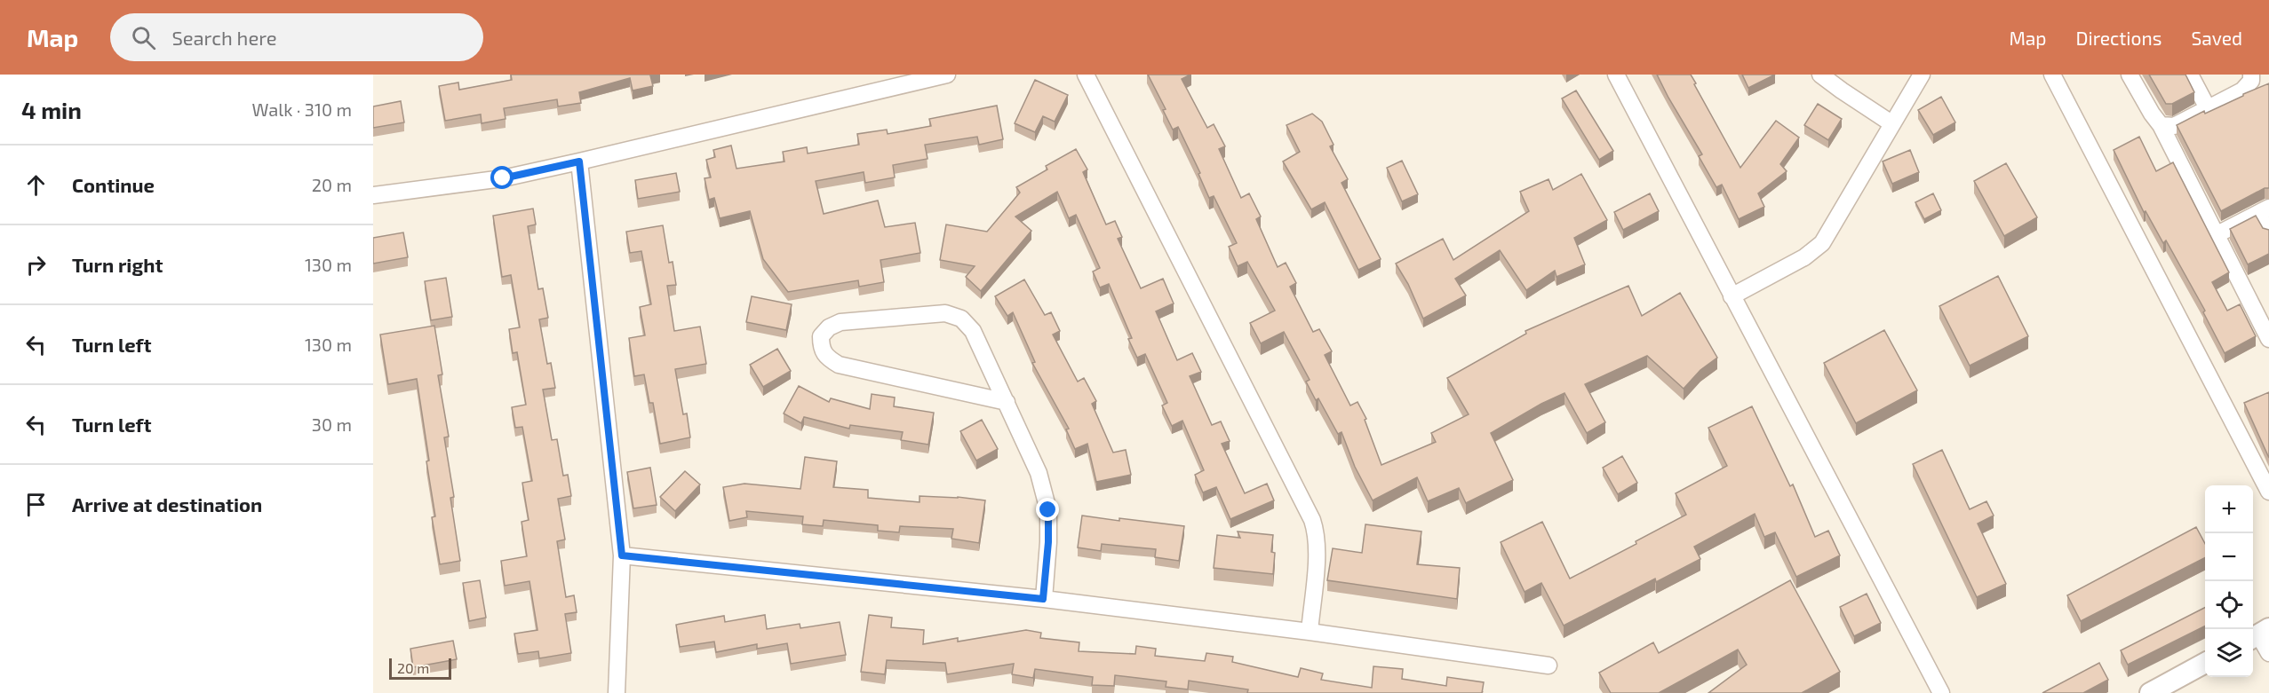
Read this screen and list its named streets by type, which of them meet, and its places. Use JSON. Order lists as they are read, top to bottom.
{
  "scale_bar": "20 m",
  "page": {
    "header": "Map",
    "search": "Search here",
    "nav": ["Map", "Directions", "Saved"],
    "heading": ["4 min", "Walk · 310 m"],
    "list": [
      ["Continue", "20 m"],
      ["Turn right", "130 m"],
      ["Turn left", "130 m"],
      ["Turn left", "30 m"],
      "Arrive at destination"
    ],
    "map_buttons": ["+", "−"],
    "scale": "20 m"
  }
}
